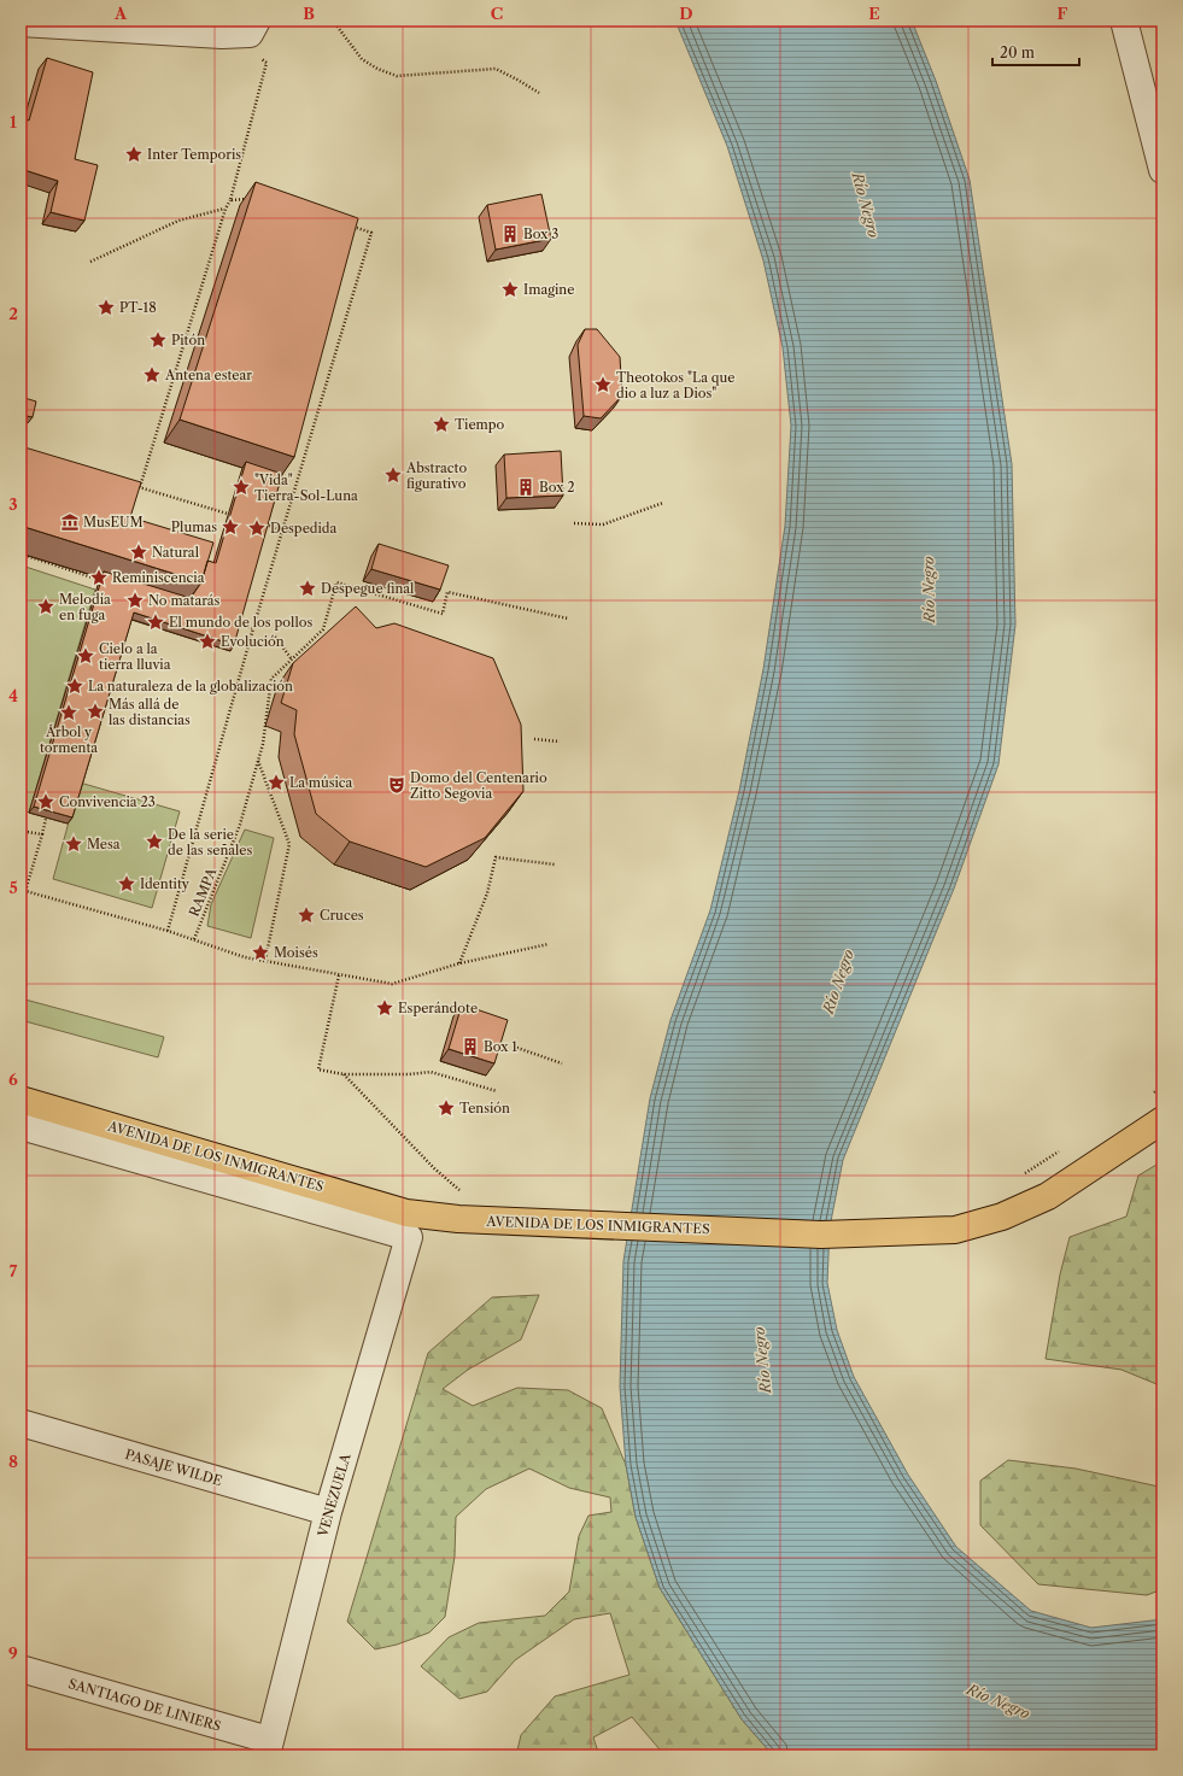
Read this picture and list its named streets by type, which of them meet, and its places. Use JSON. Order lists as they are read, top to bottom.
{
  "streets": {
    "main road": ["AVENIDA DE LOS INMIGRANTES"],
    "street": ["PASAJE WILDE", "VENEZUELA", "SANTIAGO DE LINIERS"],
    "path": ["RAMPA"]
  },
  "crossings": [
    ["AVENIDA DE LOS INMIGRANTES", "VENEZUELA"],
    ["PASAJE WILDE", "VENEZUELA"],
    ["VENEZUELA", "SANTIAGO DE LINIERS"]
  ],
  "water": ["Río Negro"],
  "places": {
    "place": [
      "Inter Temporis",
      "Imagine",
      "PT-18",
      "Pitón",
      "Antena estear",
      "Theotokos \"La que dio a luz a Dios\"",
      "Tiempo",
      "Abstracto figurativo",
      "\"Vida\" Tierra-Sol-Luna",
      "Plumas",
      "Despedida",
      "Natural",
      "Reminiscencia",
      "Despegue final",
      "No matarás",
      "Melodía en fuga",
      "El mundo de los pollos",
      "Evolución",
      "Cielo a la tierra lluvia",
      "La naturaleza de la globalización",
      "Más allá de las distancias",
      "Árbol y tormenta",
      "La música",
      "Convivencia 23",
      "De la serie de las señales",
      "Mesa",
      "Identity",
      "Cruces",
      "Moisés",
      "Esperándote",
      "Tensión"
    ],
    "building": ["Box 3", "Box 2", "Box 1"],
    "museum": ["MusEUM"],
    "theatre": ["Domo del Centenario Zitto Segovia"]
  },
  "scale_bar": "20 m",
  "grid": {
    "columns": [
      "A",
      "B",
      "C",
      "D",
      "E",
      "F"
    ],
    "rows": [
      "1",
      "2",
      "3",
      "4",
      "5",
      "6",
      "7",
      "8",
      "9"
    ]
  }
}
